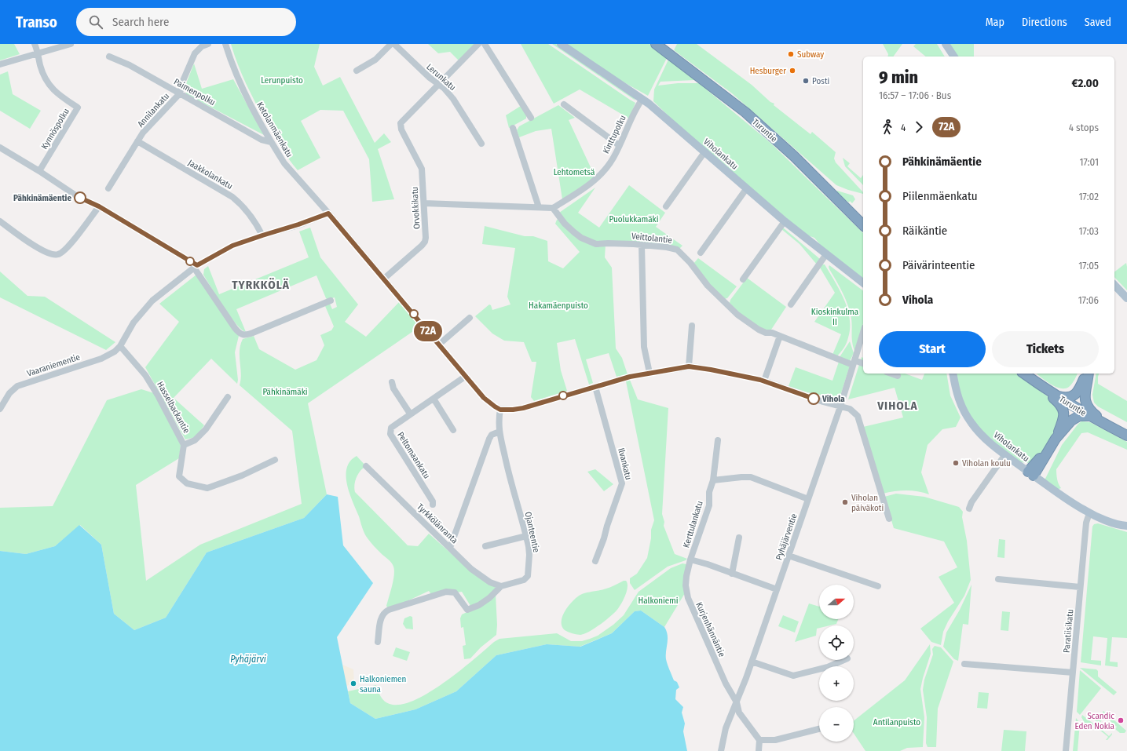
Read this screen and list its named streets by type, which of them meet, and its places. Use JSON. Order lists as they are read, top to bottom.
{
  "streets": {
    "highway": ["Turuntie"],
    "main road": ["Viholankatu"],
    "street": [
      "Lerunkatu",
      "Paimenpolku",
      "Annilankatu",
      "Kynnöspolku",
      "Ketolanmäenkatu",
      "Kinttupolku",
      "Jaakkolankatu",
      "Orvokkikatu",
      "Veittolantie",
      "Vaaraniementie",
      "Hasselbackantie",
      "Peltomaankatu",
      "Ilvankatu",
      "Tyrkkölänranta",
      "Kerttulankatu",
      "Ojanteentie",
      "Pyhäjärventie",
      "Kurjenhännäntie",
      "Paratiisikatu"
    ]
  },
  "crossings": [
    ["Lerunkatu", "Orvokkikatu"],
    ["Paimenpolku", "Annilankatu"],
    ["Paimenpolku", "Ketolanmäenkatu"],
    ["Annilankatu", "Jaakkolankatu"],
    ["Ketolanmäenkatu", "Orvokkikatu"],
    ["Ketolanmäenkatu", "Peltomaankatu"],
    ["Ketolanmäenkatu", "Ojanteentie"],
    ["Kinttupolku", "Viholankatu"],
    ["Kinttupolku", "Veittolantie"],
    ["Viholankatu", "Paratiisikatu"],
    ["Veittolantie", "Pyhäjärventie"],
    ["Vaaraniementie", "Hasselbackantie"],
    ["Tyrkkölänranta", "Ojanteentie"],
    ["Kerttulankatu", "Kurjenhännäntie"],
    ["Pyhäjärventie", "Kurjenhännäntie"]
  ],
  "districts": ["TYRKKÖLÄ", "VIHOLA"],
  "water": ["Pyhäjärvi"],
  "parks": [
    "Lerunpuisto",
    "Lehtometsä",
    "Puolukkamäki",
    "Hakamäenpuisto",
    "Kioskinkulma II",
    "Pähkinämäki",
    "Halkoniemi",
    "Antilanpuisto"
  ],
  "places": [
    "Subway",
    "Hesburger",
    "Posti",
    "Pähkinämäentie",
    "Vihola",
    "Viholan koulu",
    "Viholan päiväkoti",
    "Halkoniemen sauna",
    "Scandic Eden Nokia"
  ],
  "lines": ["bus line 72A"],
  "north": "right",
  "page": {
    "header": "Transo",
    "search": "Search here",
    "nav": ["Map", "Directions", "Saved"],
    "on_map": "72A",
    "heading": ["9 min", "16:57 – 17:06 · Bus", "€2.00"],
    "legs": ["4", "72A", "4 stops"],
    "list": [
      {
        "name": "Pähkinämäentie",
        "value": "17:01"
      },
      {
        "name": "Piilenmäenkatu",
        "value": "17:02"
      },
      {
        "name": "Räikäntie",
        "value": "17:03"
      },
      {
        "name": "Päivärinteentie",
        "value": "17:05"
      },
      {
        "name": "Vihola",
        "value": "17:06"
      }
    ],
    "buttons": ["Start", "Tickets"],
    "map_buttons": ["+", "−"]
  }
}
